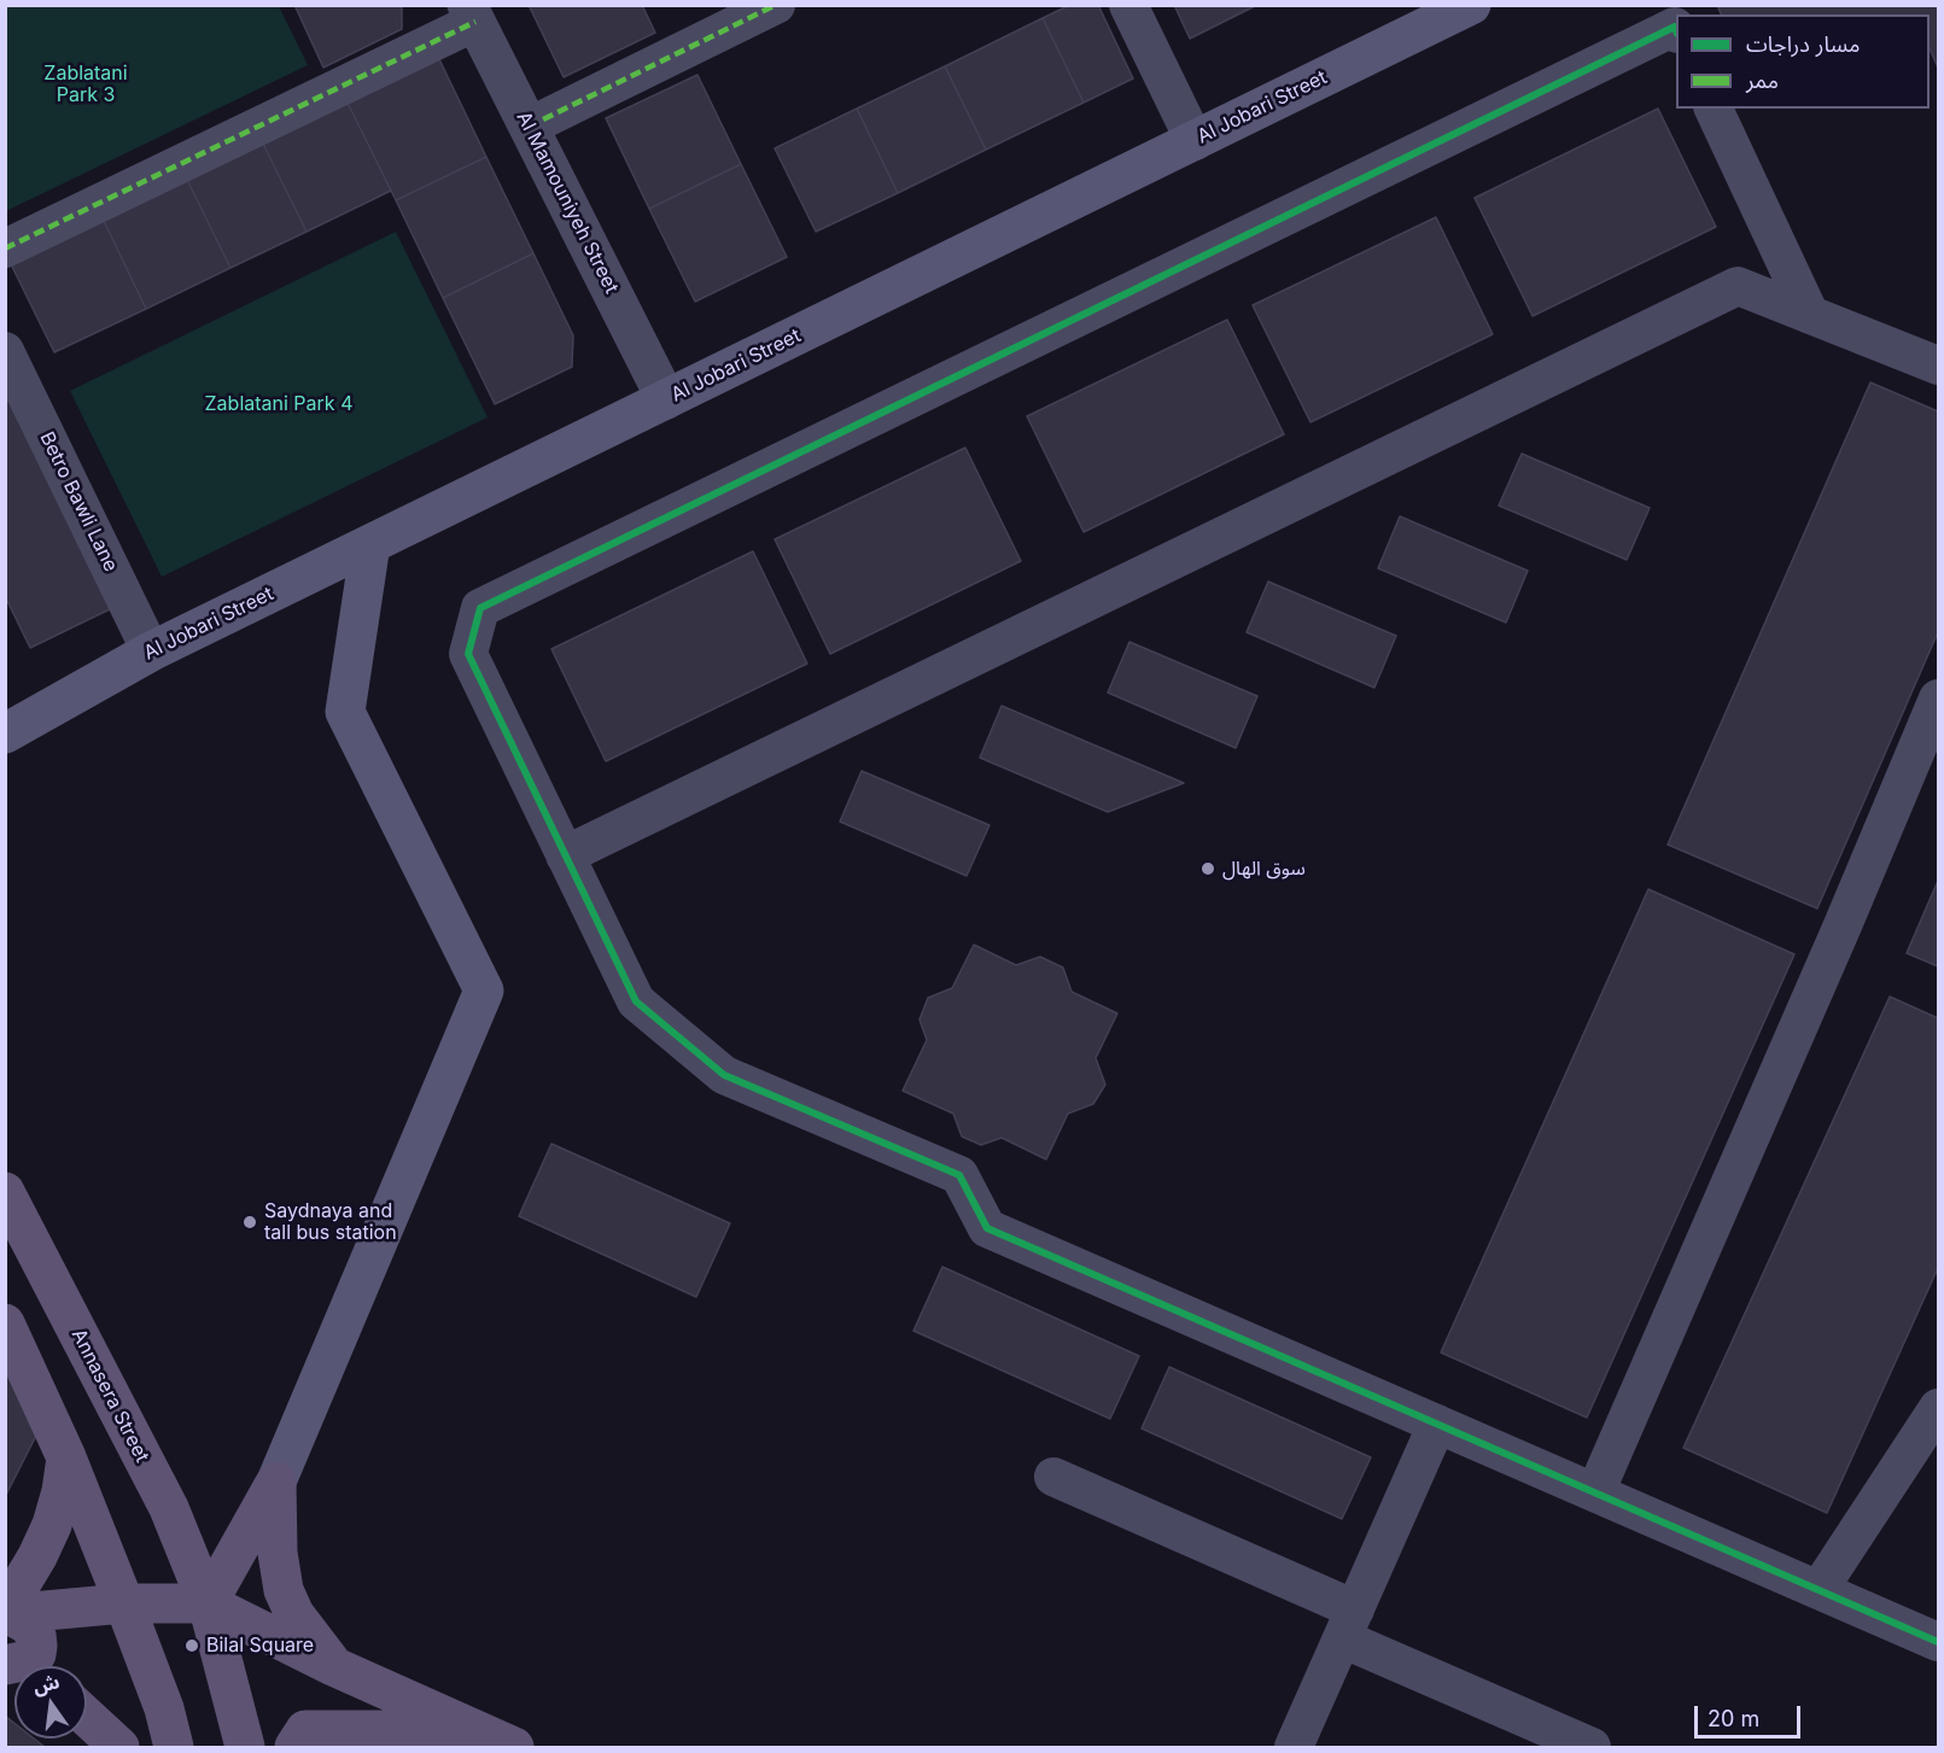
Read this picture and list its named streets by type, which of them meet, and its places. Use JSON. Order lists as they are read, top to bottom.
{
  "streets": {
    "main road": ["Al Jobari Street", "Annasera Street"],
    "street": ["Al Mamouniyeh Street", "Betro Bawli Lane"]
  },
  "crossings": [
    ["Al Jobari Street", "Al Mamouniyeh Street"],
    ["Al Jobari Street", "Betro Bawli Lane"]
  ],
  "parks": ["Zablatani Park 3", "Zablatani Park 4"],
  "places": ["سوق الهال", "Saydnaya and tall bus station", "Bilal Square"],
  "legend": ["مسار دراجات", "ممر"],
  "scale_bar": "20 m",
  "north": "top"
}
